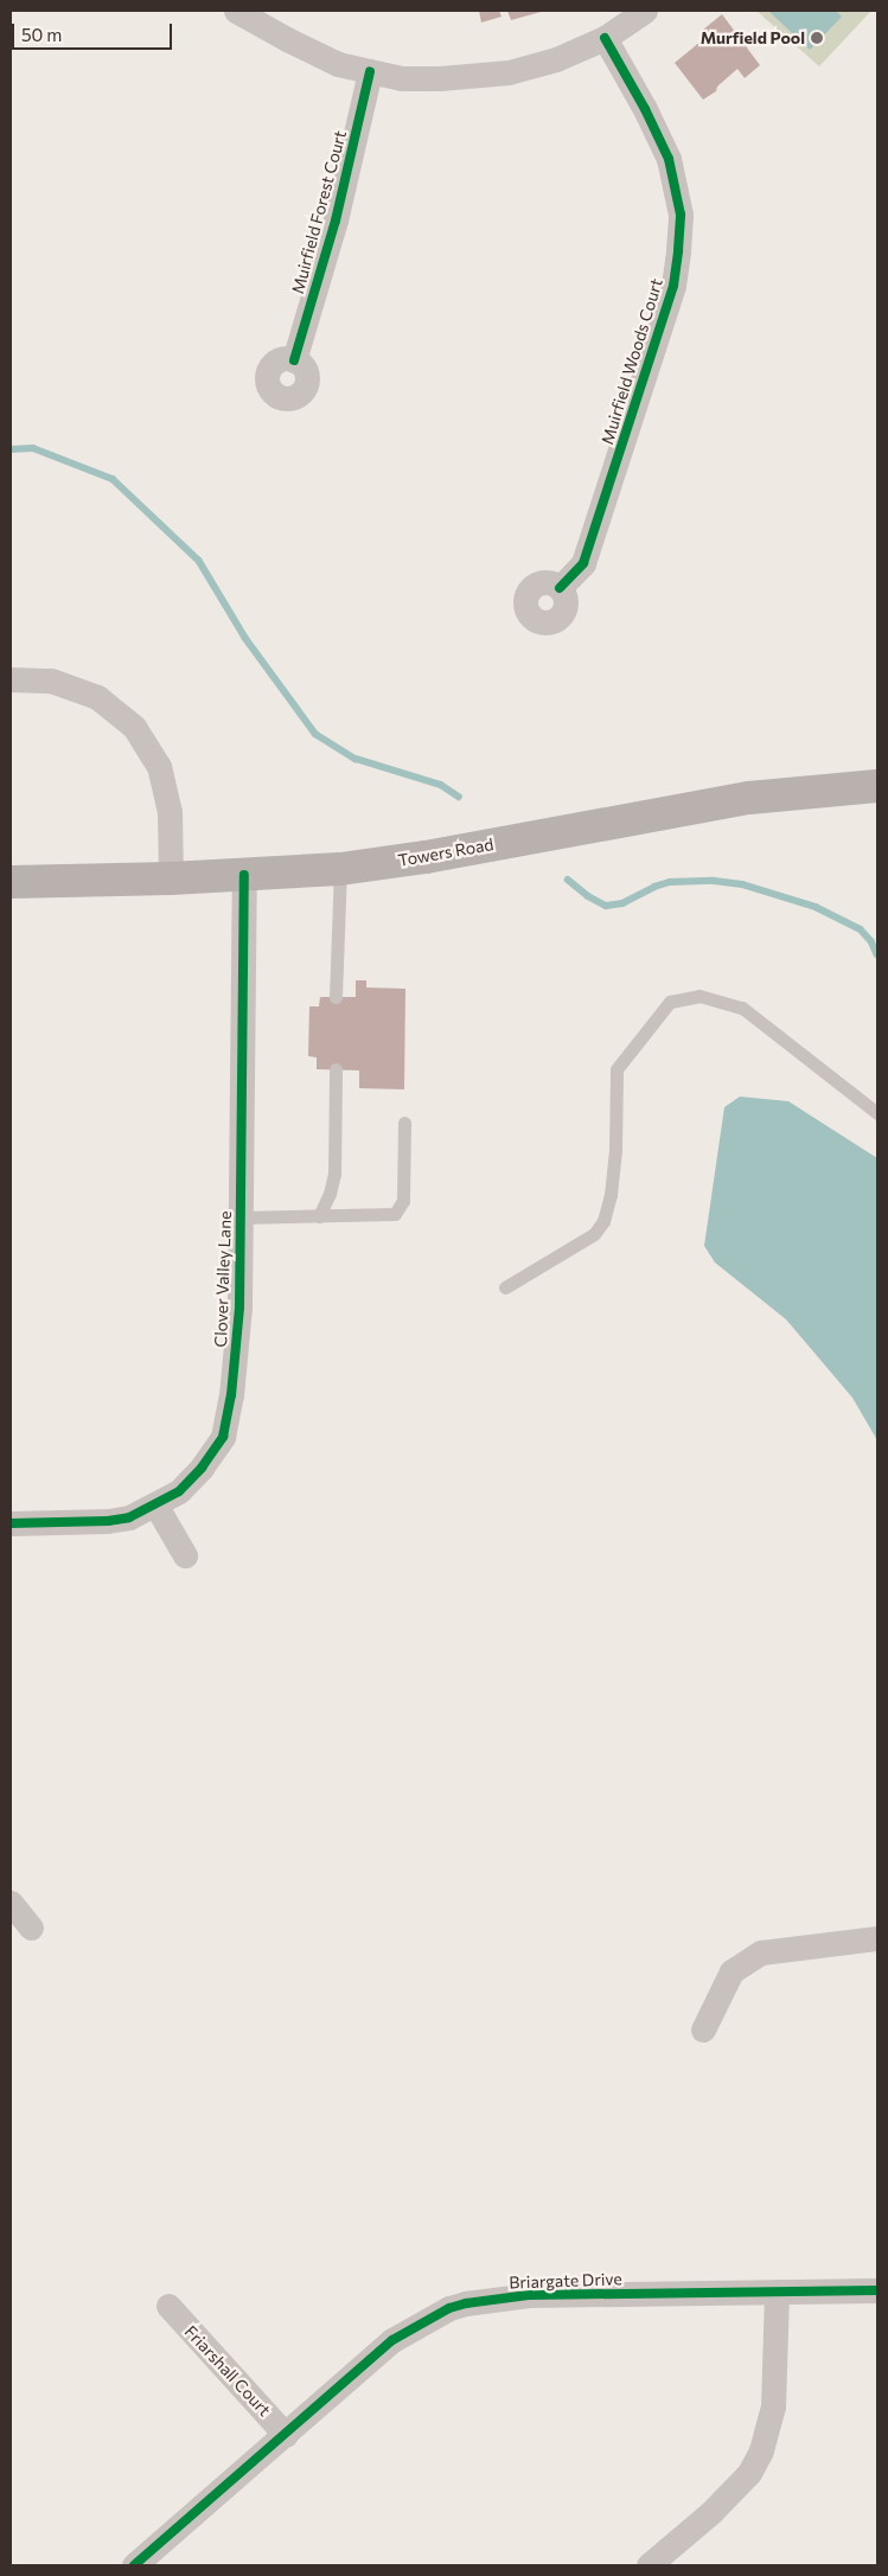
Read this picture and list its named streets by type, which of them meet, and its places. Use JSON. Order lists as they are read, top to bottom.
{
  "streets": {
    "main road": ["Towers Road"],
    "street": [
      "Muirfield Forest Court",
      "Muirfield Woods Court",
      "Clover Valley Lane",
      "Briargate Drive",
      "Friarshall Court"
    ]
  },
  "crossings": [
    ["Towers Road", "Clover Valley Lane"],
    ["Briargate Drive", "Friarshall Court"]
  ],
  "places": ["Murfield Pool"],
  "scale_bar": "50 m"
}
